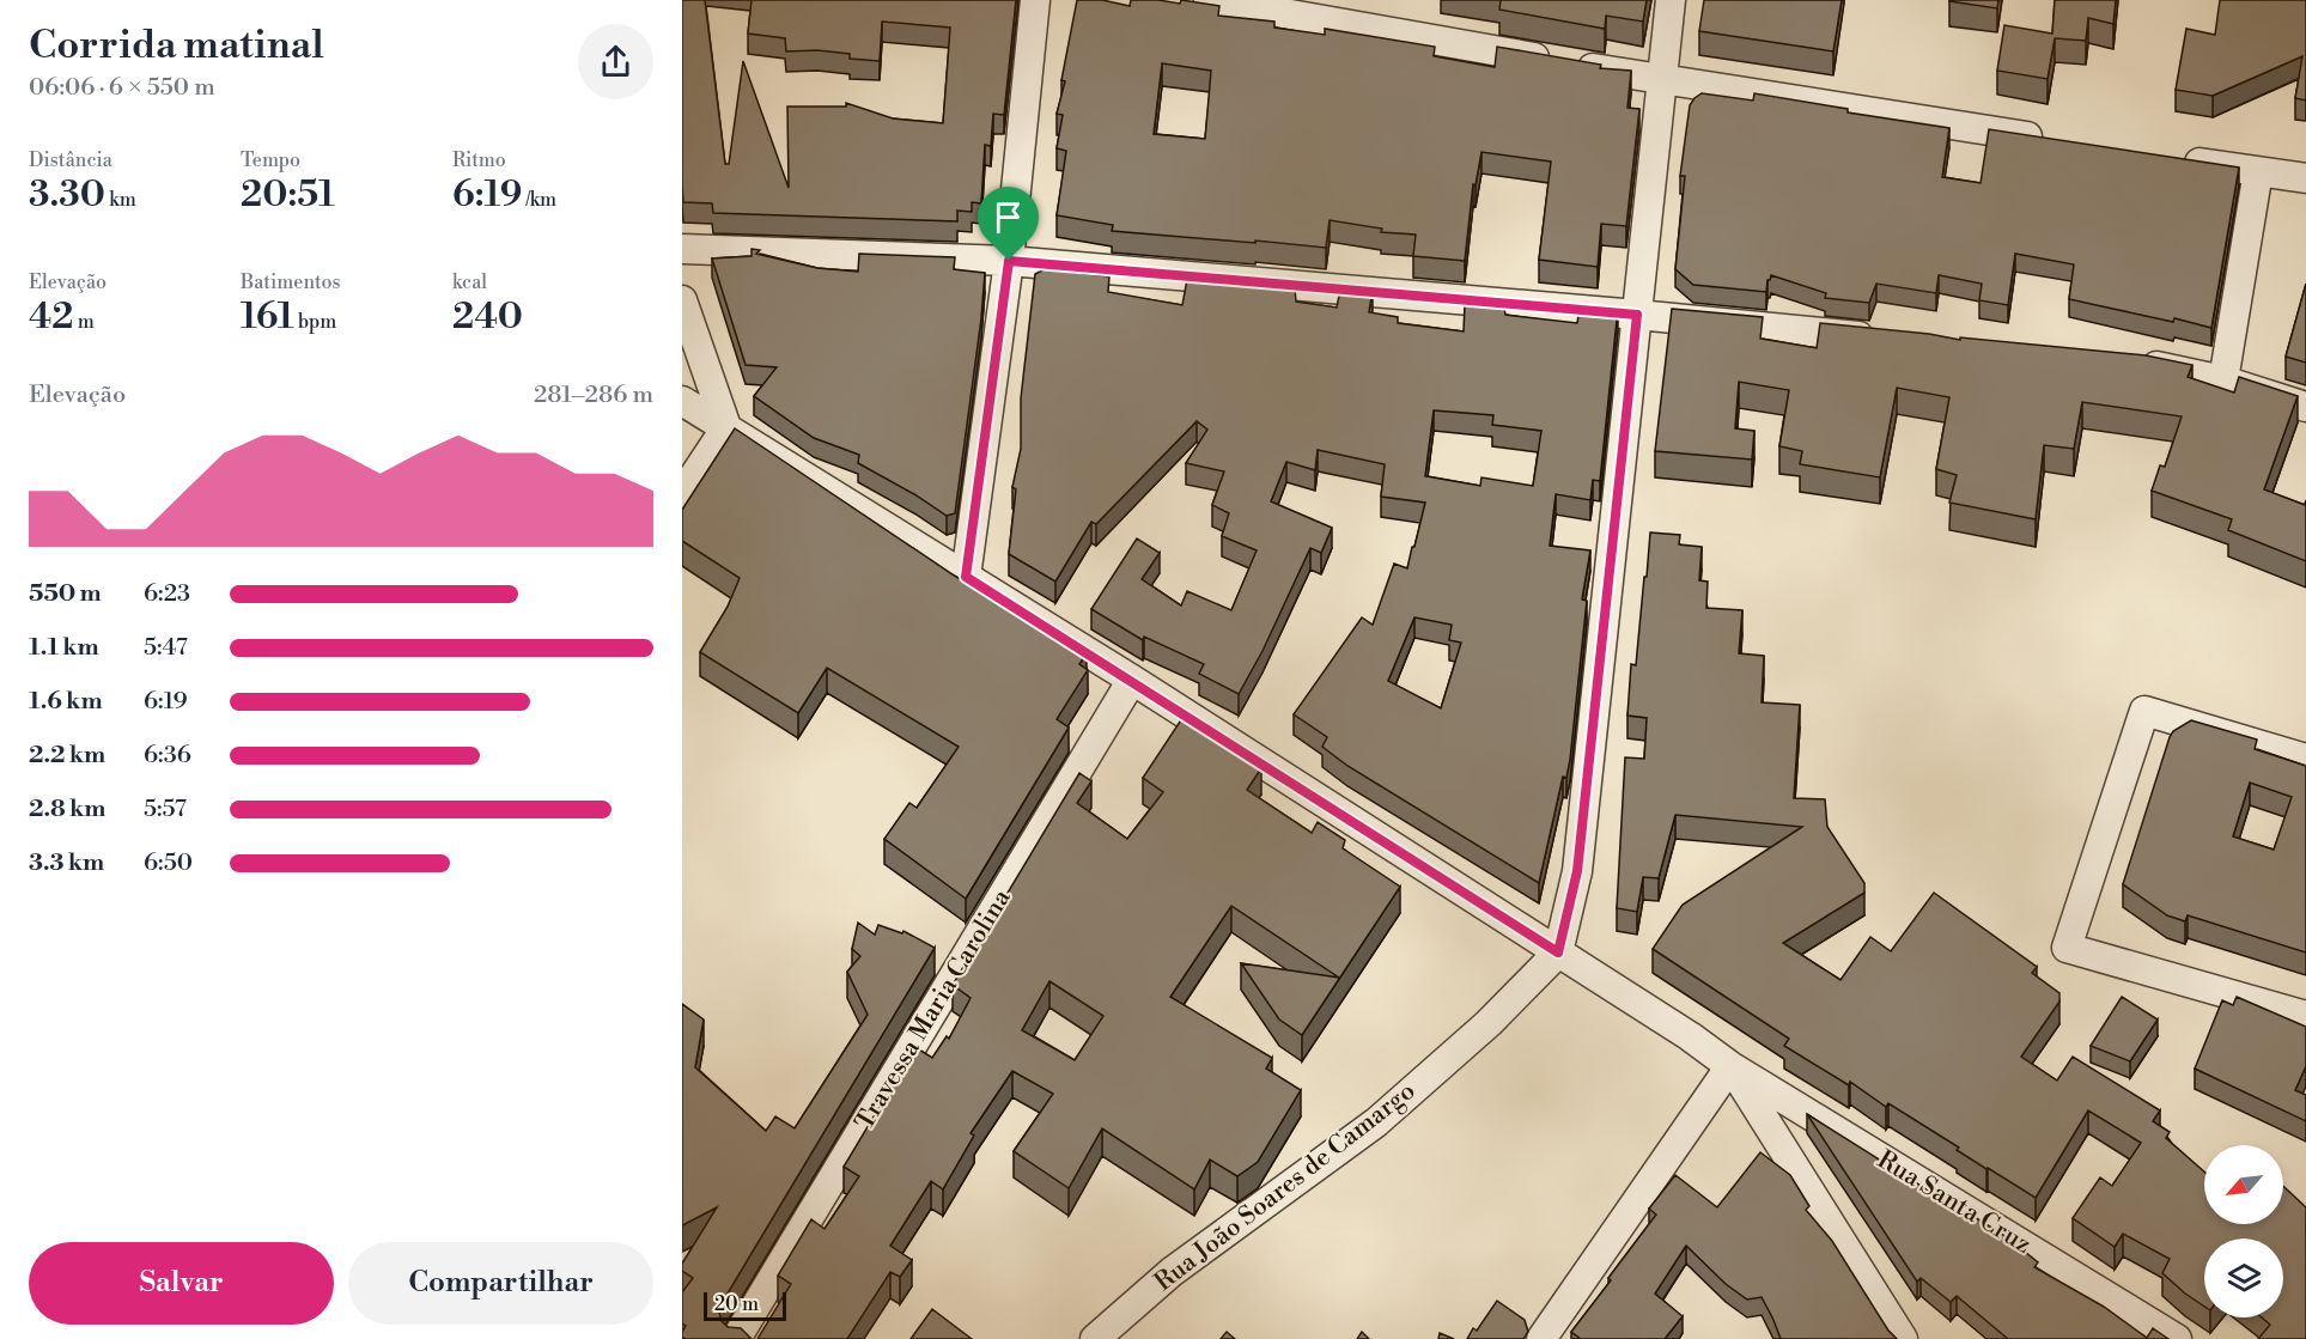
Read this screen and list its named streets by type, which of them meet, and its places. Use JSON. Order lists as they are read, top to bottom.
{
  "streets": {
    "street": ["Travessa Maria Carolina", "Rua João Soares de Camargo", "Rua Santa Cruz"]
  },
  "crossings": [
    ["Travessa Maria Carolina", "Rua Santa Cruz"],
    ["Rua João Soares de Camargo", "Rua Santa Cruz"]
  ],
  "scale_bar": "20 m",
  "north": "bottom left",
  "page": {
    "heading": ["Corrida matinal", "06:06 · 6 × 550 m"],
    "stats": [
      ["Distância", "3.30 km"],
      ["Tempo", "20:51"],
      ["Ritmo", "6:19 /km"],
      ["Elevação", "42 m"],
      ["Batimentos", "161 bpm"],
      ["kcal", "240"]
    ],
    "chart": ["Elevação", "281–286 m"],
    "list": [
      {
        "name": "550 m",
        "note": "6:23"
      },
      {
        "name": "1.1 km",
        "note": "5:47"
      },
      {
        "name": "1.6 km",
        "note": "6:19"
      },
      {
        "name": "2.2 km",
        "note": "6:36"
      },
      {
        "name": "2.8 km",
        "note": "5:57"
      },
      {
        "name": "3.3 km",
        "note": "6:50"
      }
    ],
    "buttons": ["Salvar", "Compartilhar"],
    "scale": "20 m"
  }
}
